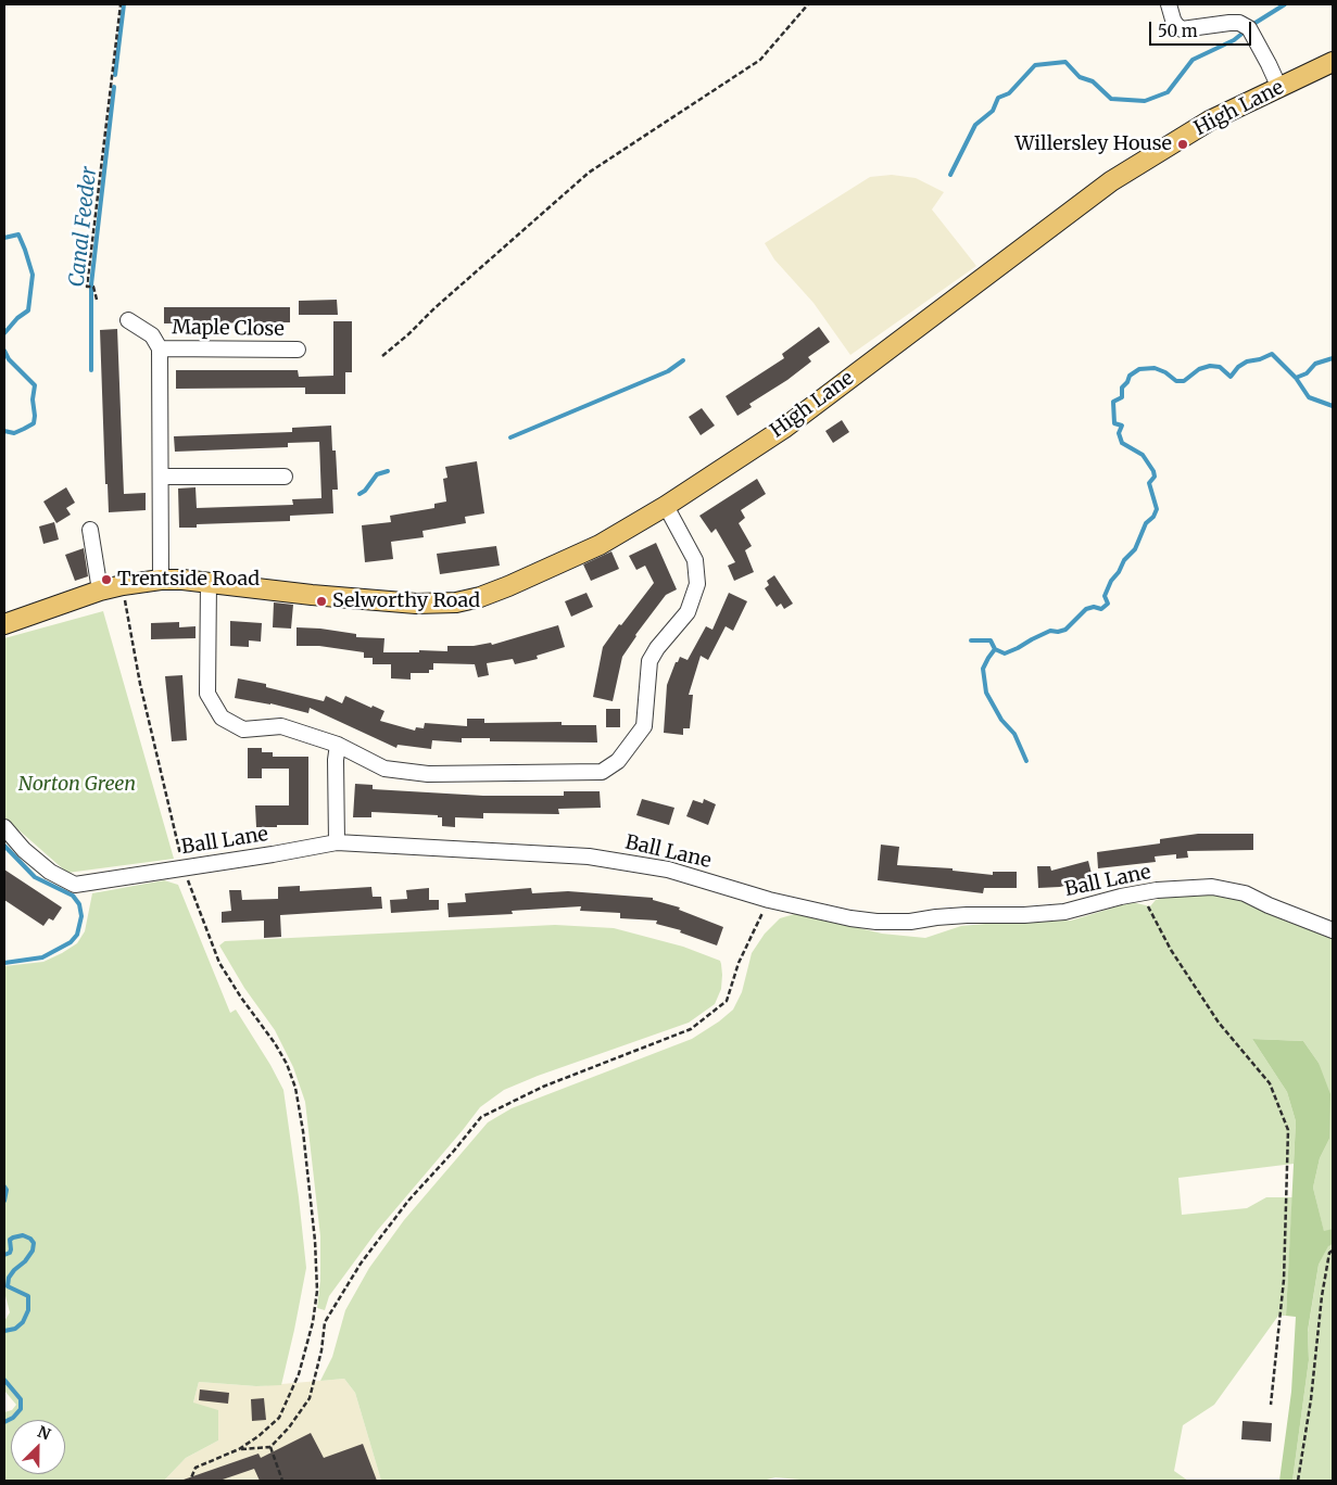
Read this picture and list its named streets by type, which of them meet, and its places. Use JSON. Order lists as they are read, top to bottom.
{
  "streets": {
    "main road": ["High Lane"],
    "street": ["Maple Close", "Ball Lane"]
  },
  "water": ["Canal Feeder"],
  "parks": ["Norton Green"],
  "places": ["Willersley House", "Trentside Road", "Selworthy Road"],
  "scale_bar": "50 m",
  "north": "top right"
}
